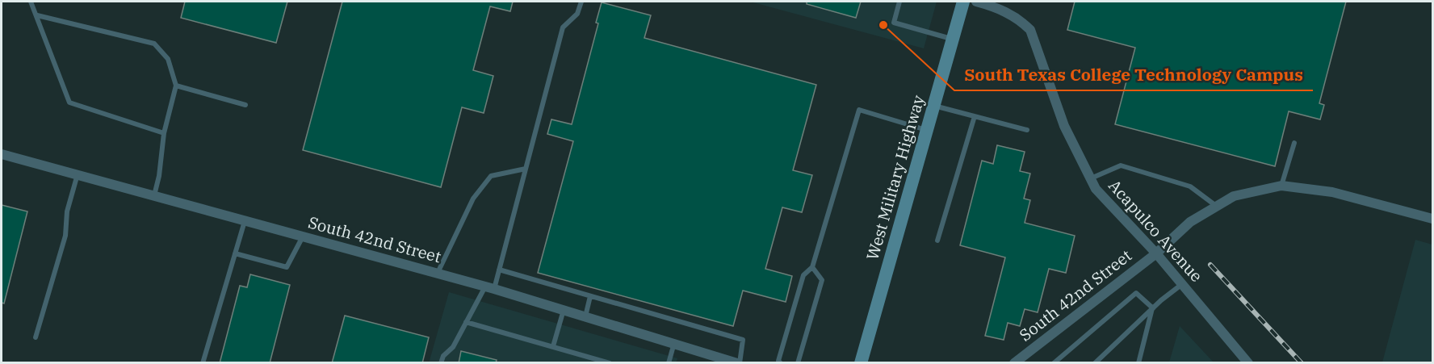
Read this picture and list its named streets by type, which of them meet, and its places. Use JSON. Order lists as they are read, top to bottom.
{
  "streets": {
    "main road": ["West Military Highway"],
    "street": ["Acapulco Avenue", "South 42nd Street"]
  },
  "crossings": [
    ["Acapulco Avenue", "South 42nd Street"]
  ],
  "places": ["South Texas College Technology Campus"]
}
